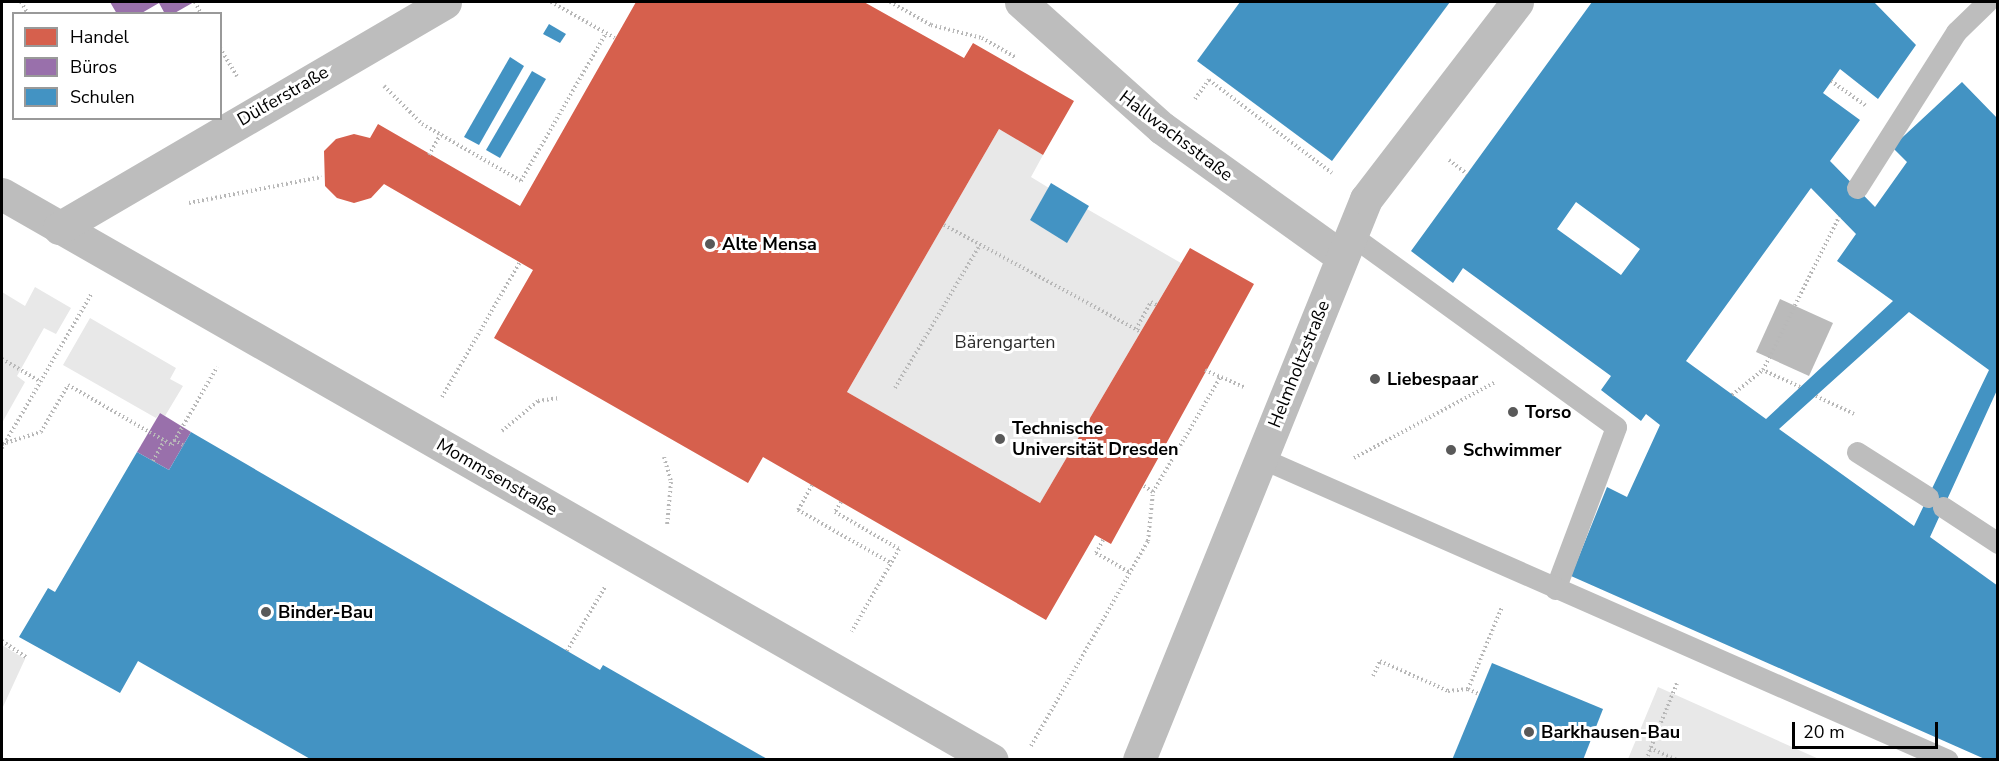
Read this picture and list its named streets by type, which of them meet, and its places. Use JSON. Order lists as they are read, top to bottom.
{
  "streets": {
    "street": [
      "Dülferstraße",
      "Hallwachsstraße",
      "Helmholtzstraße",
      "Mommsenstraße"
    ]
  },
  "crossings": [
    ["Dülferstraße", "Mommsenstraße"],
    ["Hallwachsstraße", "Helmholtzstraße"]
  ],
  "parks": ["Bärengarten"],
  "places": [
    "Alte Mensa",
    "Liebespaar",
    "Torso",
    "Technische Universität Dresden",
    "Schwimmer",
    "Binder-Bau",
    "Barkhausen-Bau"
  ],
  "legend": ["Handel", "Büros", "Schulen"],
  "scale_bar": "20 m"
}
